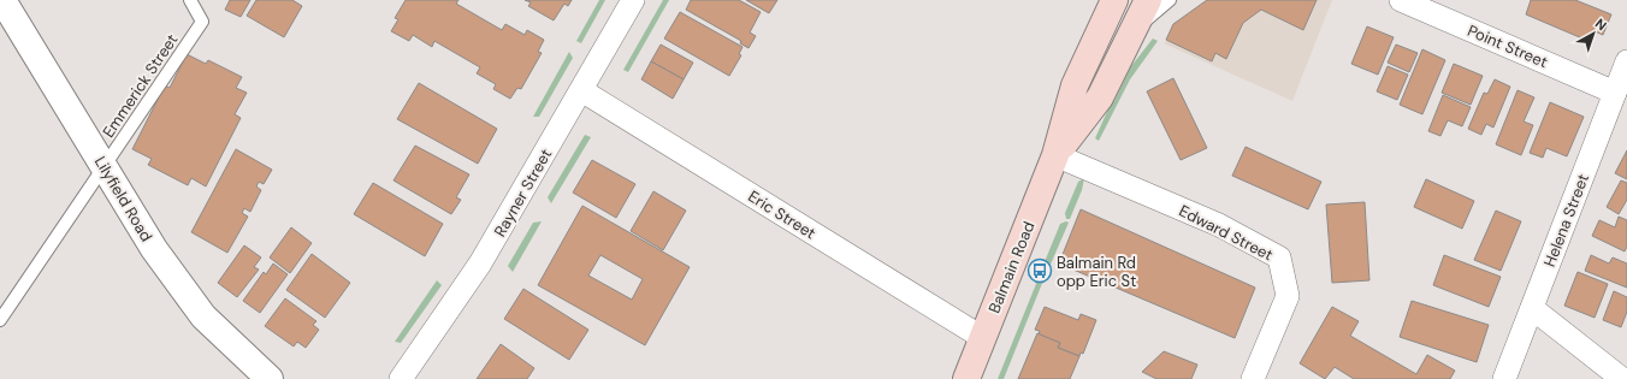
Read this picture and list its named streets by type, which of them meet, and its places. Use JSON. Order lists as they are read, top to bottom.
{
  "streets": {
    "main road": ["Balmain Road"],
    "street": [
      "Point Street",
      "Rayner Street",
      "Lilyfield Road",
      "Eric Street",
      "Helena Street",
      "Edward Street"
    ],
    "lane": ["Emmerick Street"]
  },
  "crossings": [
    ["Point Street", "Helena Street"],
    ["Emmerick Street", "Lilyfield Road"],
    ["Rayner Street", "Eric Street"],
    ["Eric Street", "Balmain Road"],
    ["Edward Street", "Balmain Road"]
  ],
  "places": {
    "bus stop": ["Balmain Rd opp Eric St"]
  },
  "north": "top right"
}
